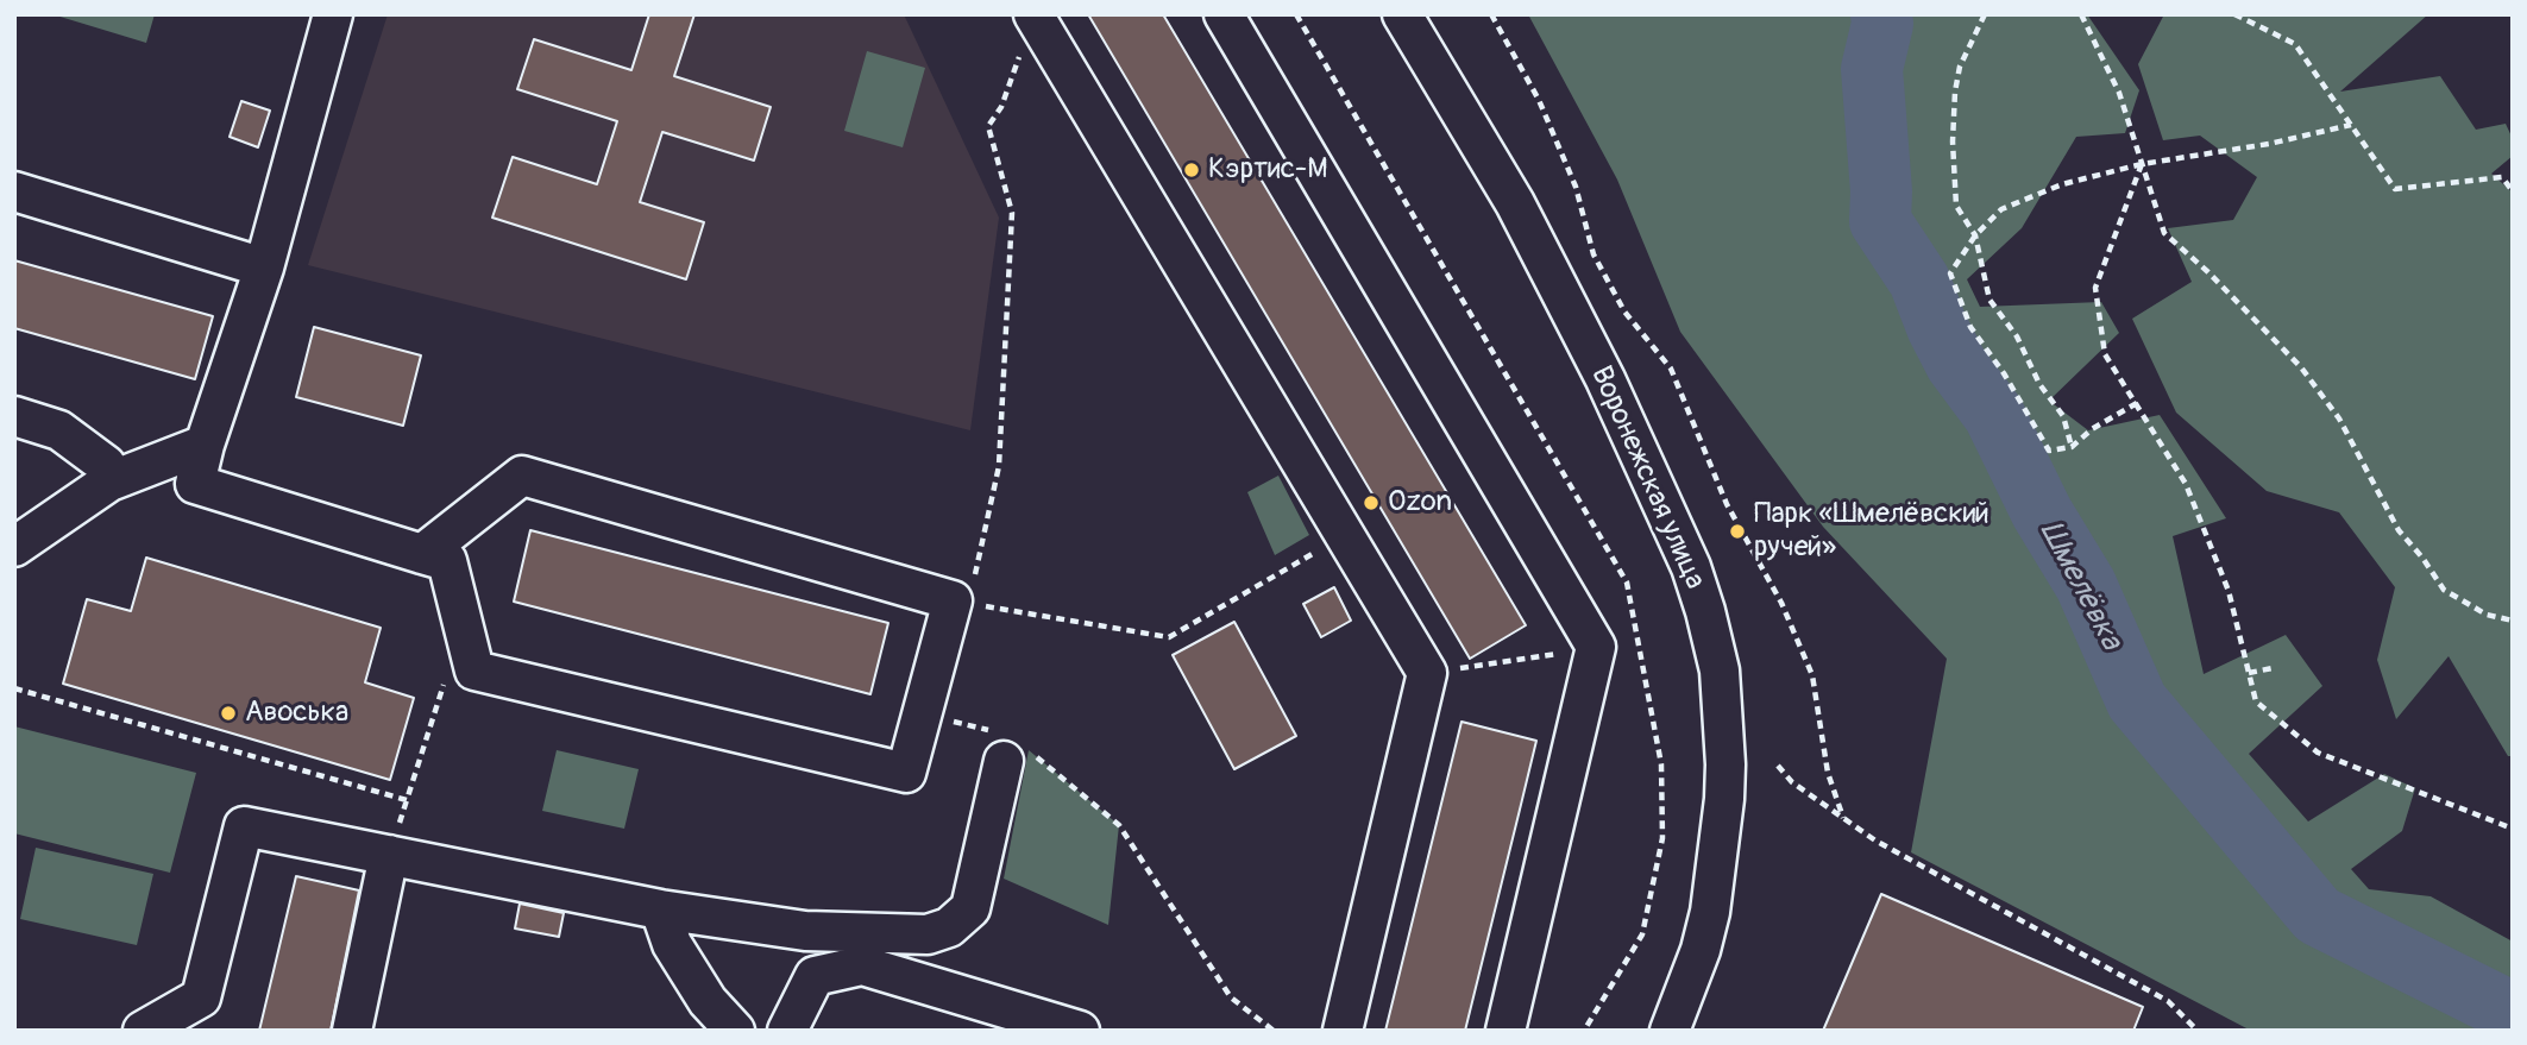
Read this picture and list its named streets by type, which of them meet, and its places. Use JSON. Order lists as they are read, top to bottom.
{
  "streets": {
    "street": ["Воронежская улица"]
  },
  "water": ["Шмелёвка"],
  "places": [
    "Кэртис-М",
    "Ozon",
    "Парк «Шмелёвский ручей»",
    "Авоська"
  ]
}
